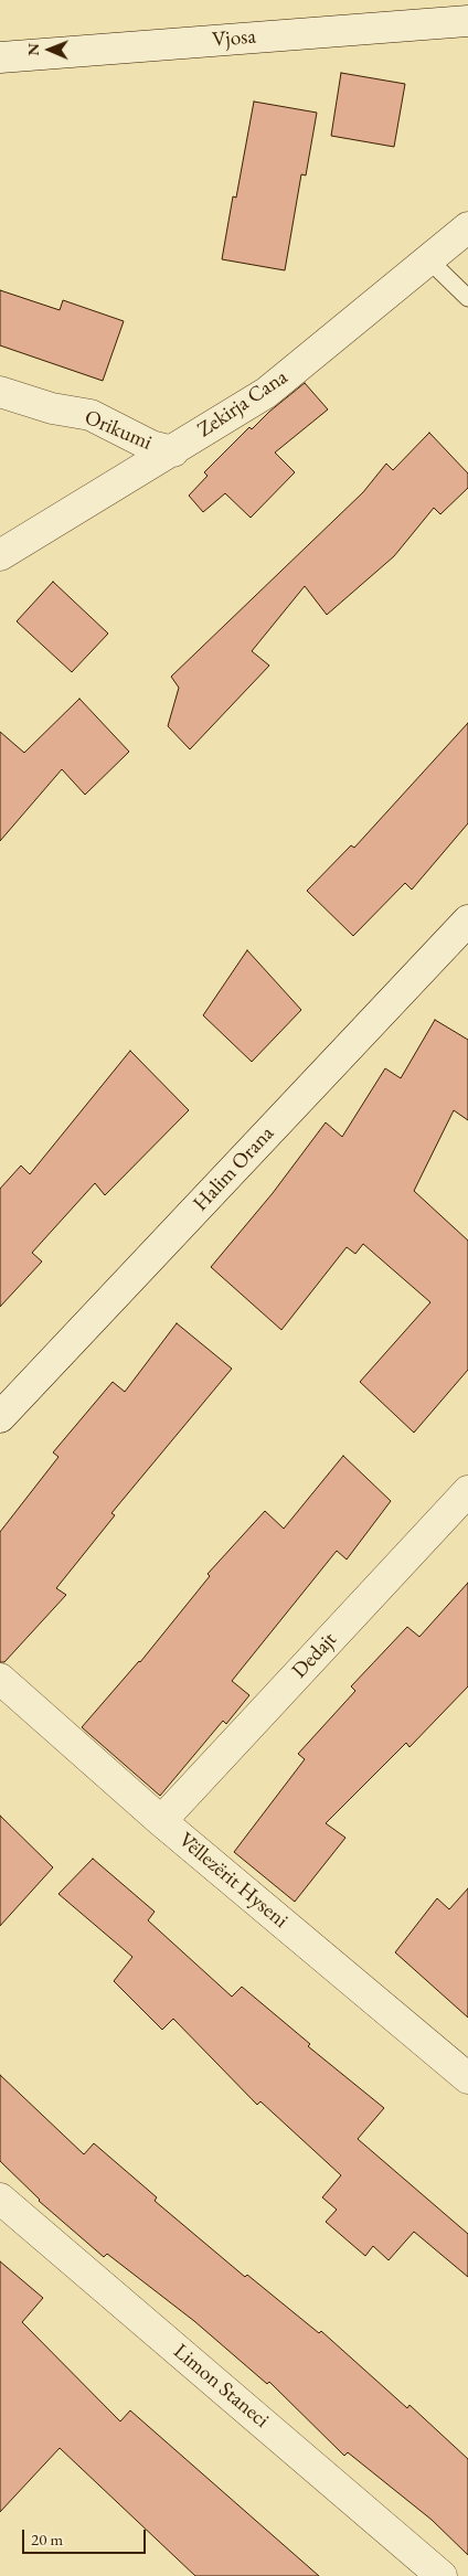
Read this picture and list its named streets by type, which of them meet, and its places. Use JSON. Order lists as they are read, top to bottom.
{
  "streets": {
    "street": [
      "Vjosa",
      "Zekirja Cana",
      "Orikumi",
      "Halim Orana",
      "Dedajt",
      "Vëllezërit Hyseni",
      "Limon Staneci"
    ]
  },
  "crossings": [
    ["Zekirja Cana", "Orikumi"],
    ["Dedajt", "Vëllezërit Hyseni"]
  ],
  "scale_bar": "20 m",
  "north": "left"
}
